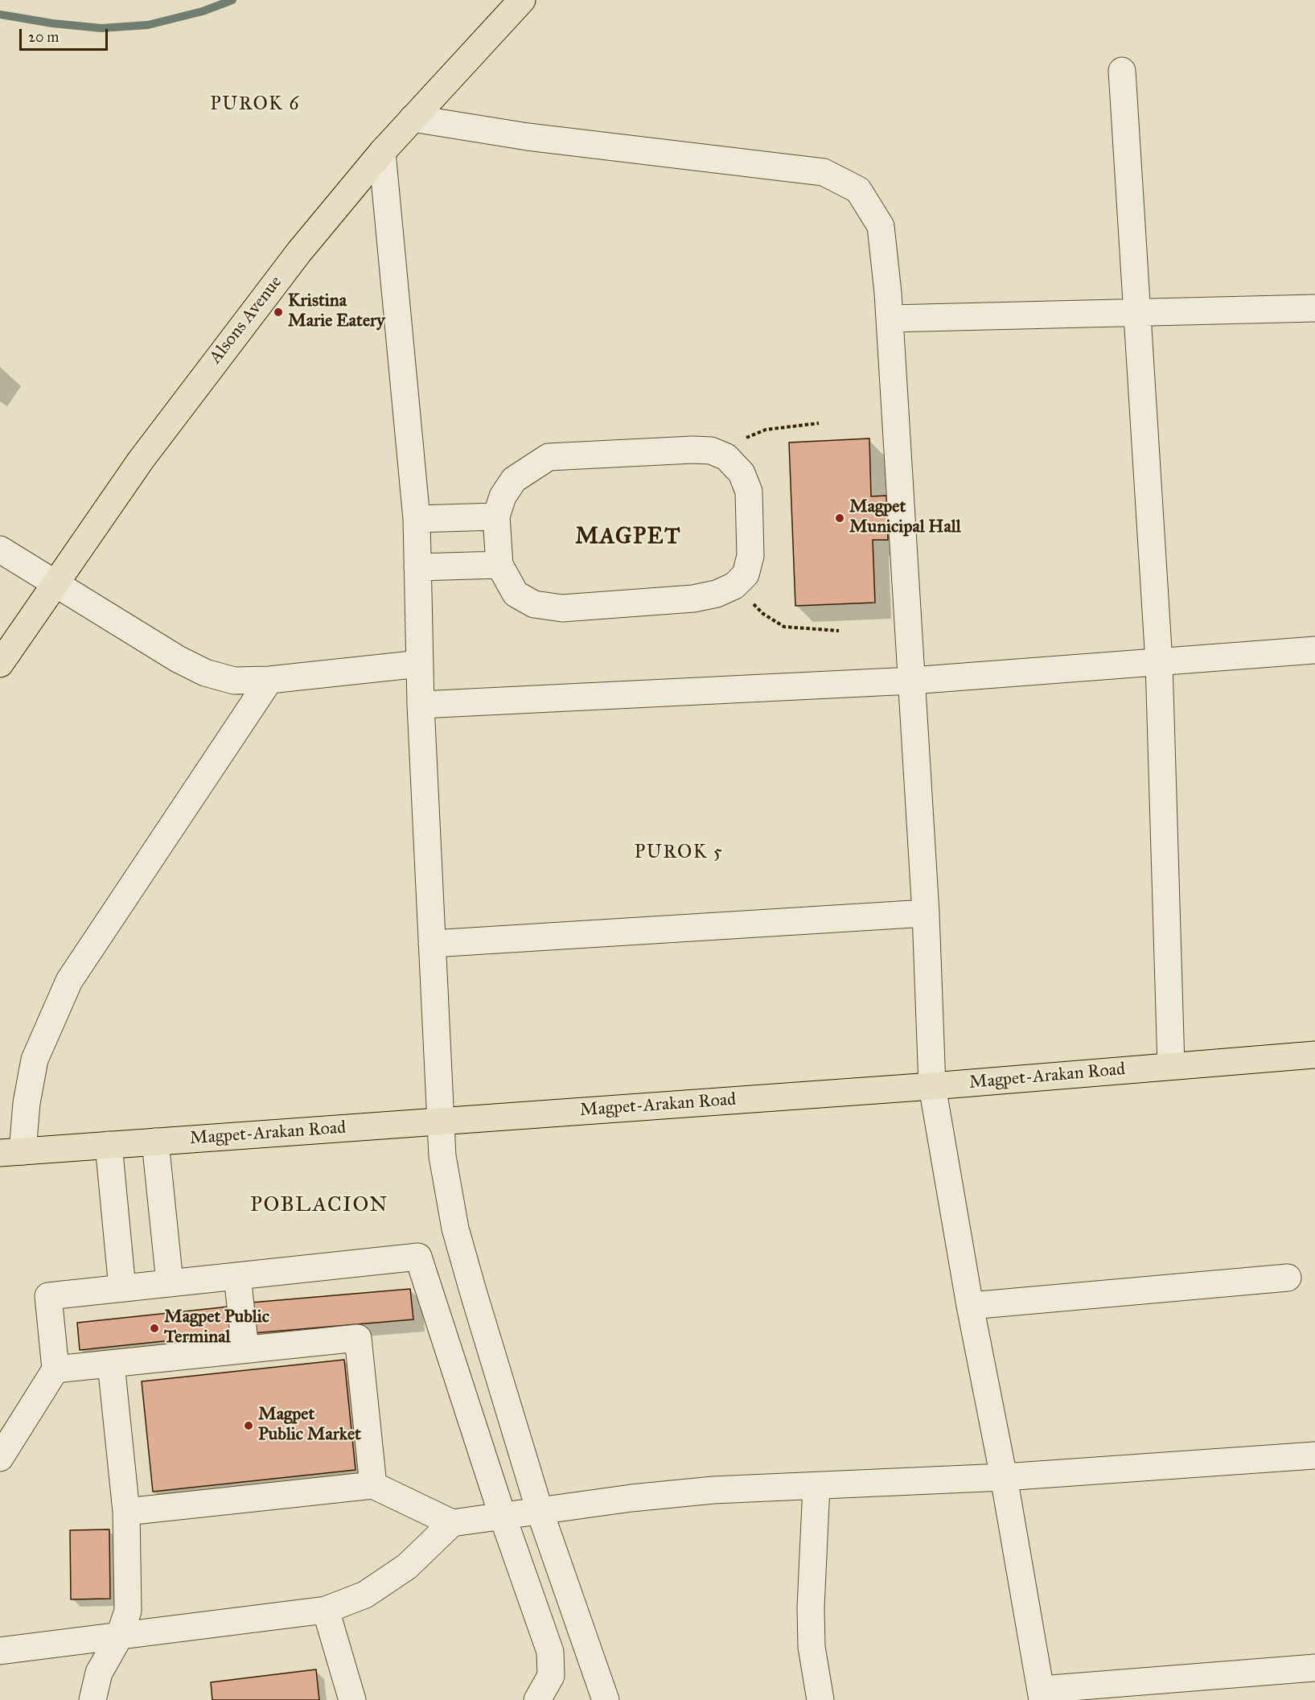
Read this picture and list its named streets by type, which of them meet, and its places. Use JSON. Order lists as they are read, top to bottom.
{
  "streets": {
    "main road": ["Alsons Avenue", "Magpet-Arakan Road"]
  },
  "districts": [
    "PUROK 6",
    "MAGPET",
    "PUROK 5",
    "POBLACION"
  ],
  "places": [
    "Kristina Marie Eatery",
    "Magpet Municipal Hall",
    "Magpet Public Terminal",
    "Magpet Public Market"
  ],
  "scale_bar": "20 m"
}
